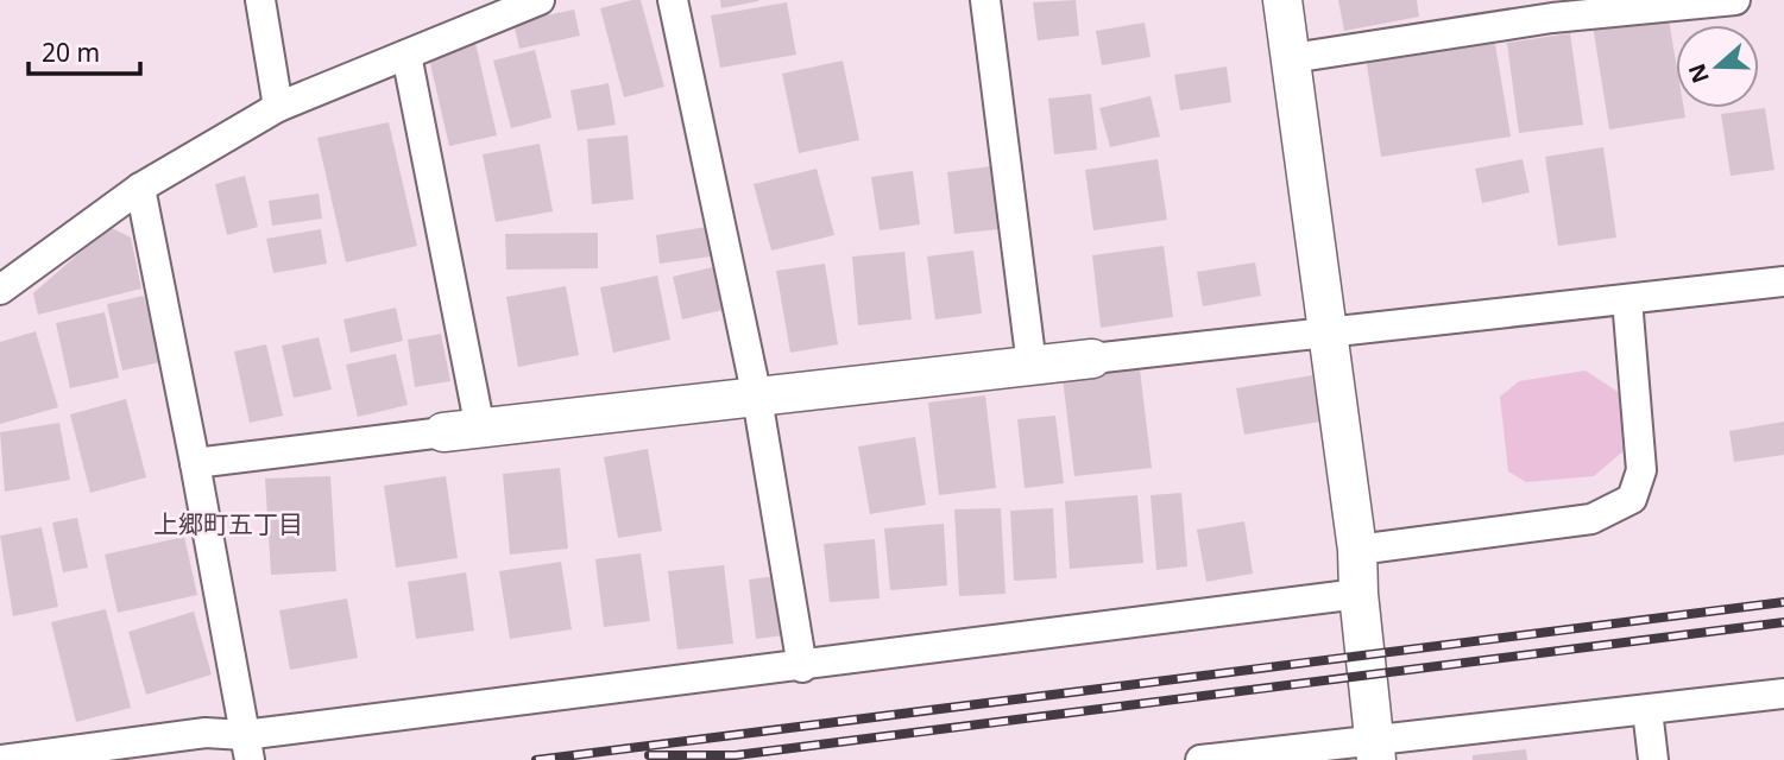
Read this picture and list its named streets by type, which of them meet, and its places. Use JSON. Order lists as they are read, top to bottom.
{
  "districts": ["上郷町五丁目"],
  "scale_bar": "20 m",
  "north": "left"
}
